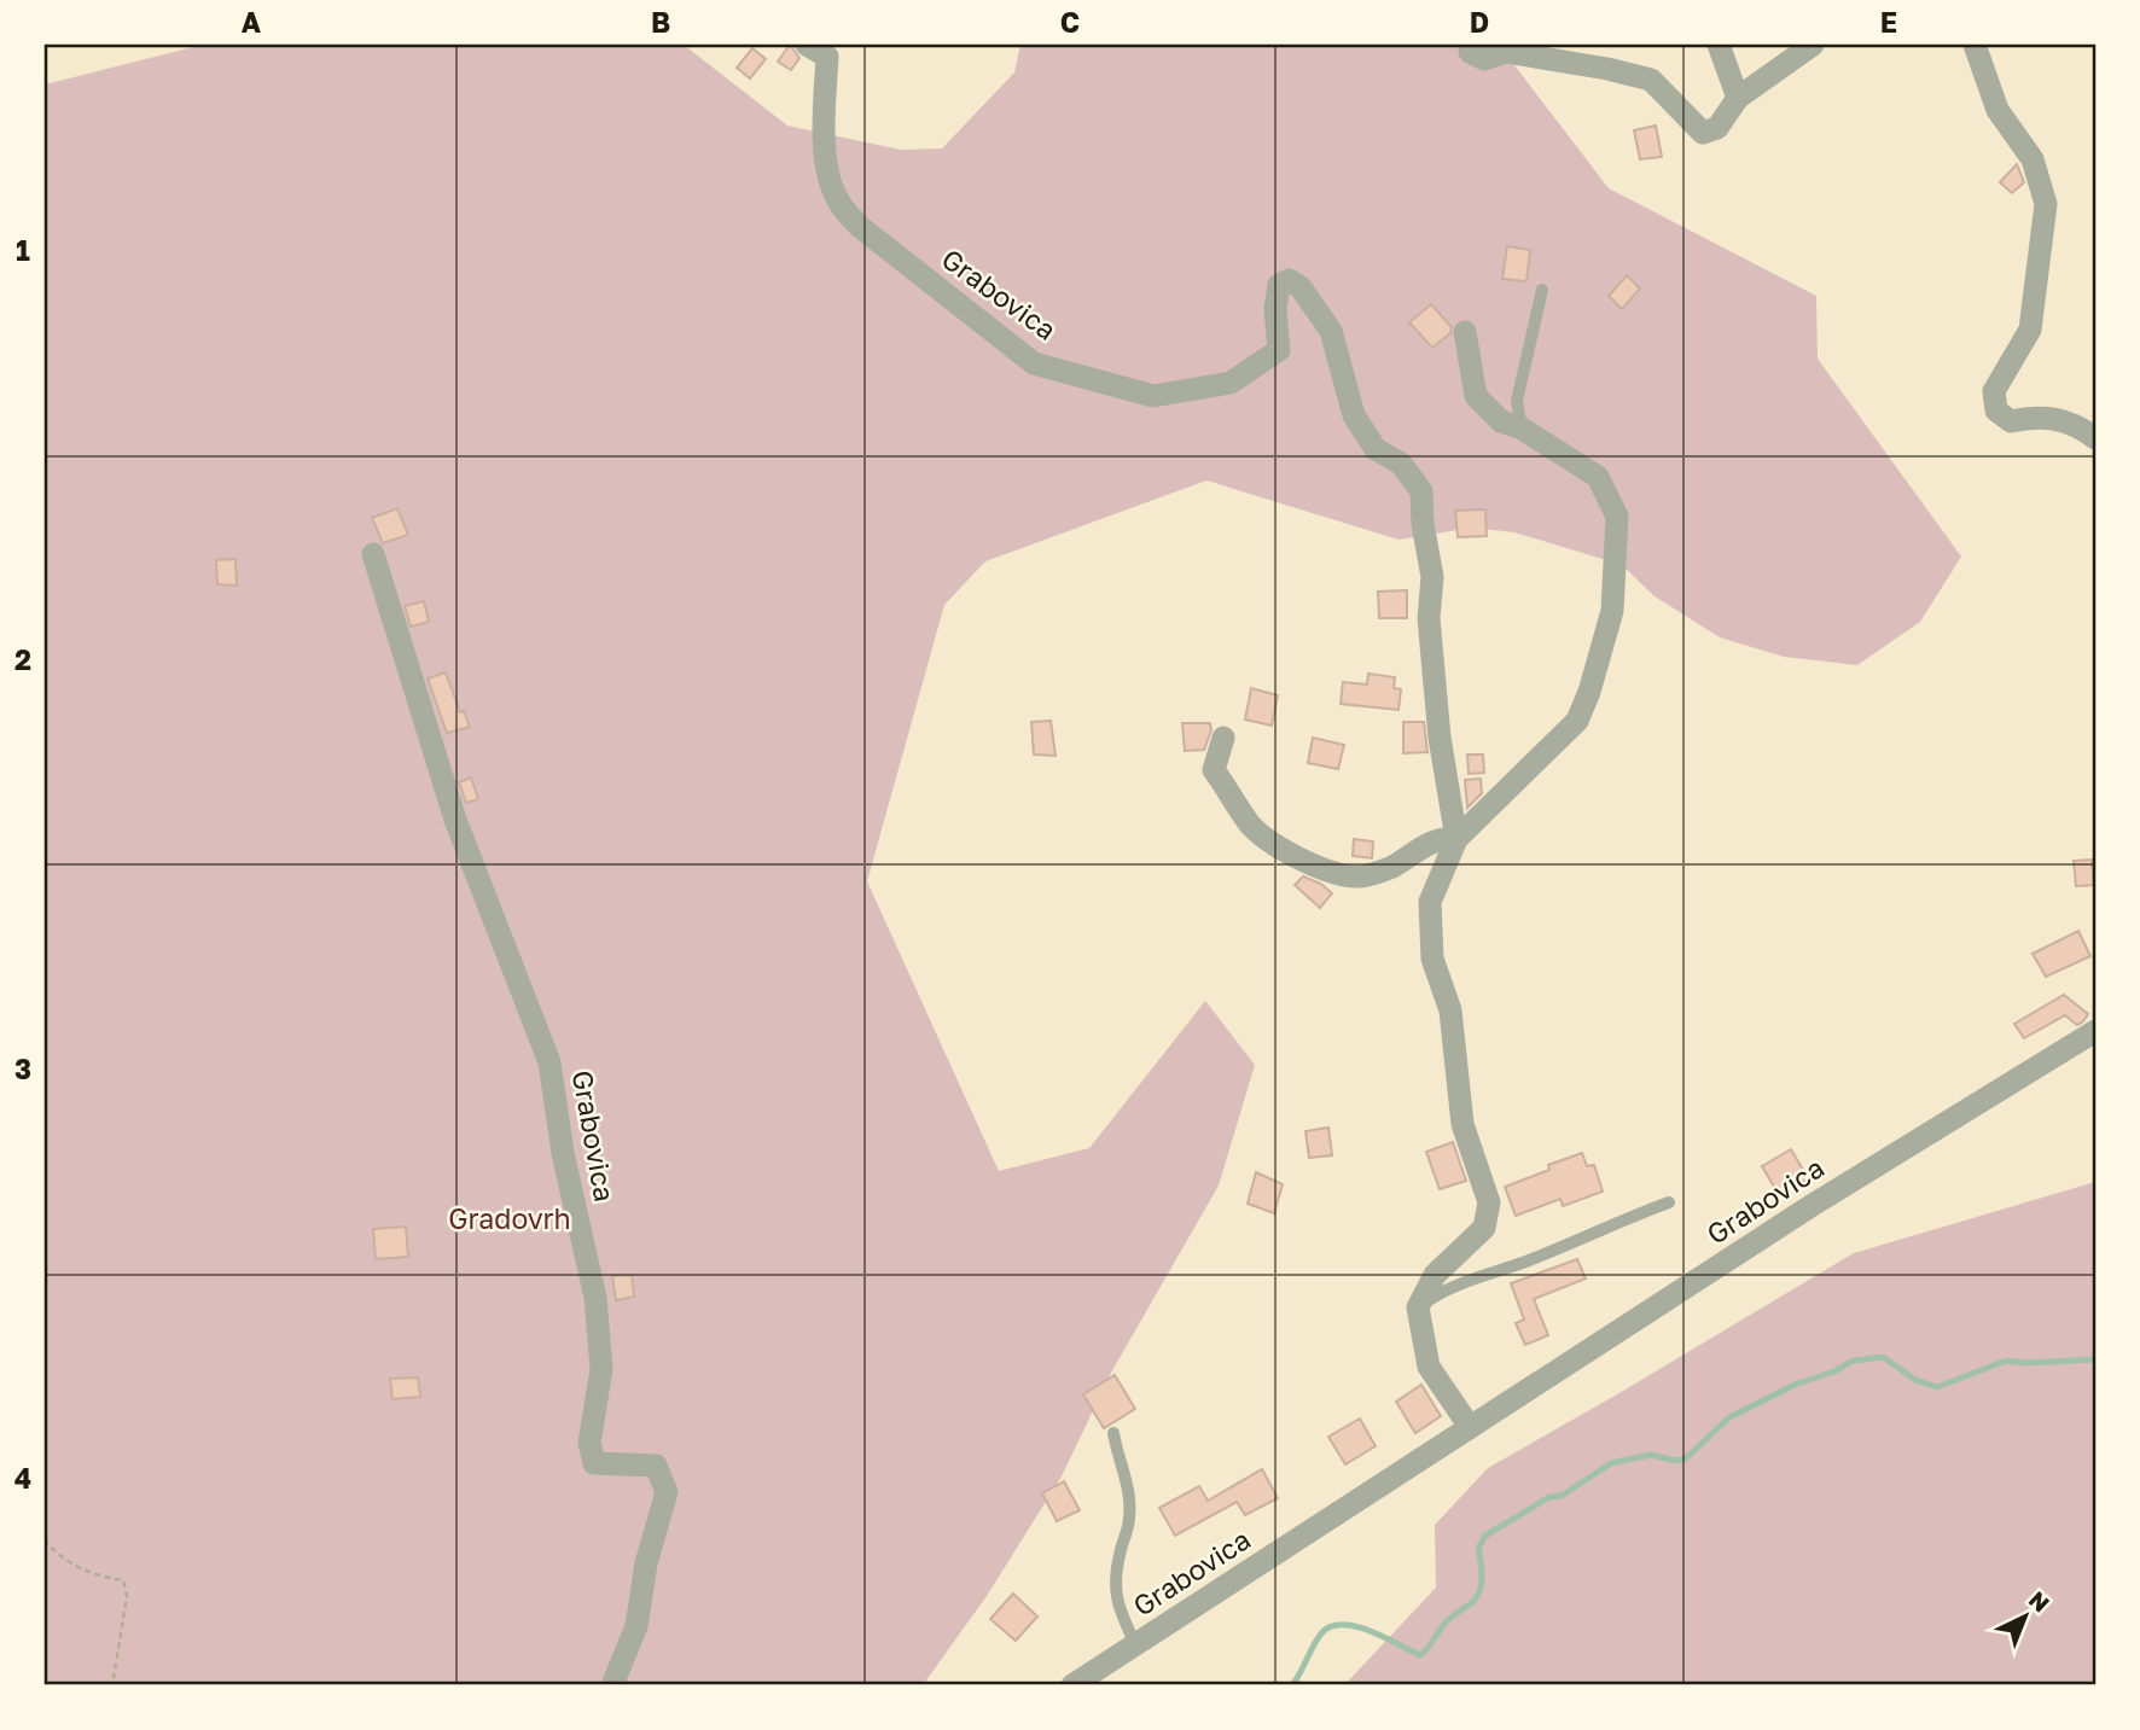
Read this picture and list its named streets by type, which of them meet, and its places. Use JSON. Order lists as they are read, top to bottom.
{
  "streets": {
    "street": ["Grabovica"]
  },
  "parks": ["Gradovrh"],
  "north": "top right",
  "grid": {
    "columns": [
      "A",
      "B",
      "C",
      "D",
      "E"
    ],
    "rows": [
      "1",
      "2",
      "3",
      "4"
    ]
  }
}
